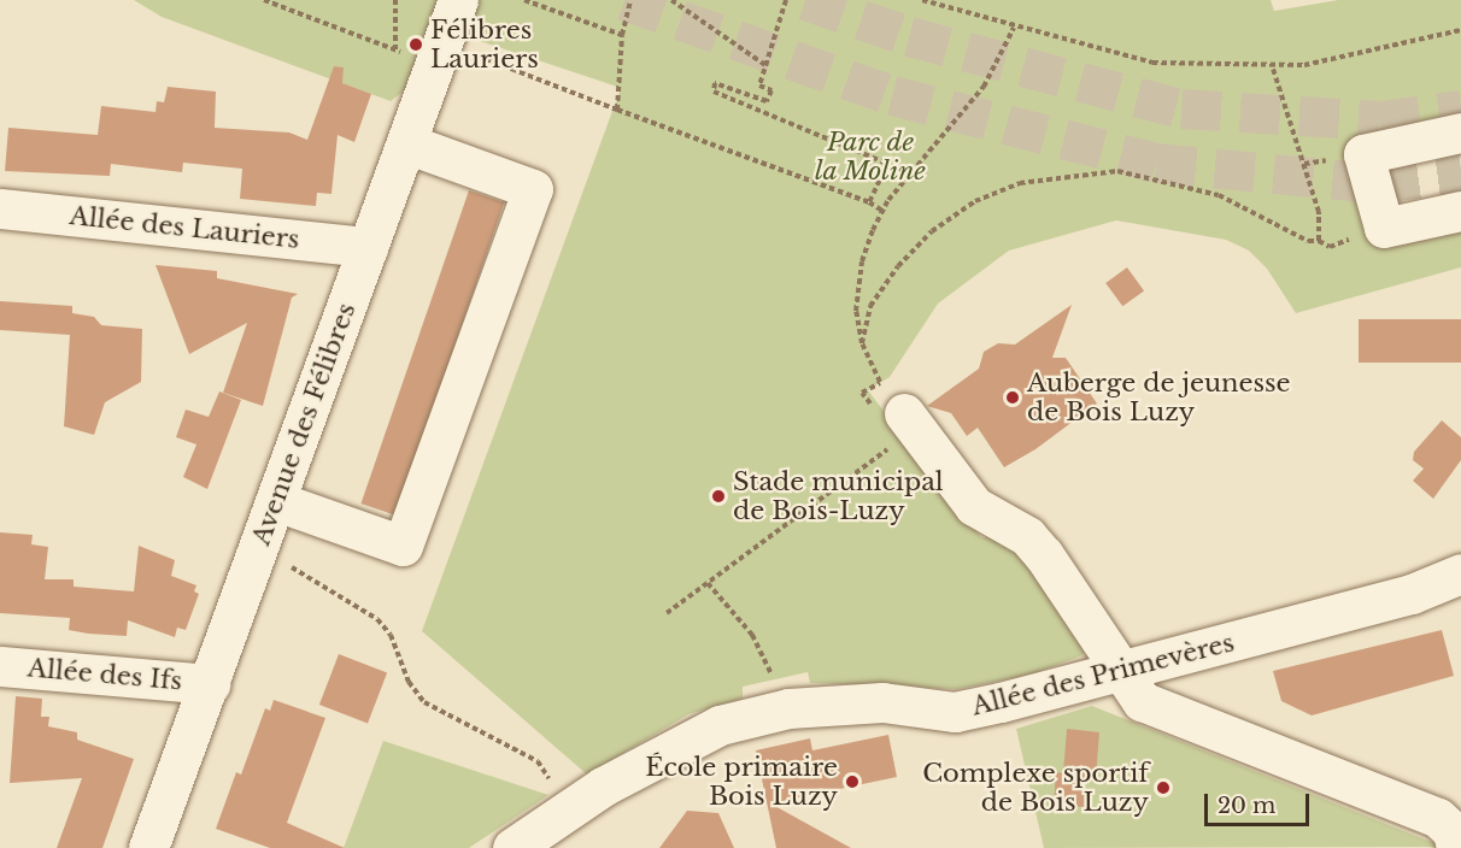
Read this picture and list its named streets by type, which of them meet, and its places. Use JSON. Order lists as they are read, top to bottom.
{
  "streets": {
    "street": [
      "Allée des Lauriers",
      "Avenue des Félibres",
      "Allée des Ifs",
      "Allée des Primevères"
    ]
  },
  "crossings": [
    ["Allée des Lauriers", "Avenue des Félibres"],
    ["Avenue des Félibres", "Allée des Ifs"]
  ],
  "parks": ["Parc de la Moline"],
  "places": [
    "Félibres Lauriers",
    "Auberge de jeunesse de Bois Luzy",
    "Stade municipal de Bois-Luzy",
    "École primaire Bois Luzy",
    "Complexe sportif de Bois Luzy"
  ],
  "scale_bar": "20 m"
}
